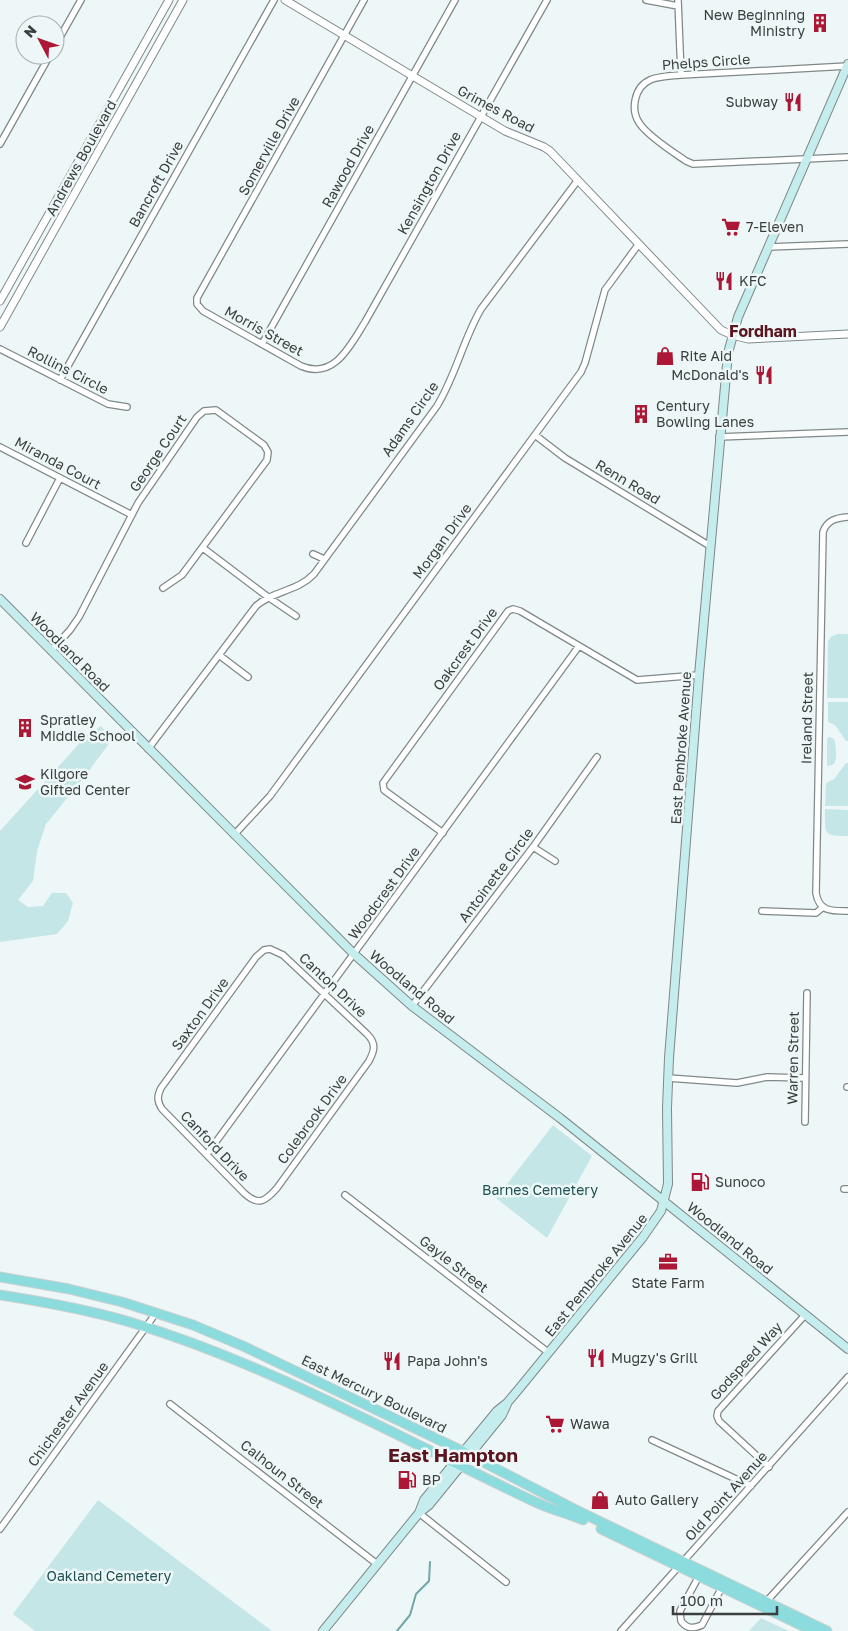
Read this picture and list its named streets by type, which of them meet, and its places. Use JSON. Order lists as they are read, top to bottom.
{
  "streets": {
    "main road": ["Woodland Road", "East Pembroke Avenue", "East Mercury Boulevard"],
    "street": [
      "Phelps Circle",
      "Grimes Road",
      "Somerville Drive",
      "Andrews Boulevard",
      "Rawood Drive",
      "Kensington Drive",
      "Bancroft Drive",
      "Morris Street",
      "Rollins Circle",
      "Adams Circle",
      "George Court",
      "Miranda Court",
      "Renn Road",
      "Morgan Drive",
      "Oakcrest Drive",
      "Ireland Street",
      "Antoinette Circle",
      "Woodcrest Drive",
      "Canton Drive",
      "Saxton Drive",
      "Warren Street",
      "Colebrook Drive",
      "Canford Drive",
      "Gayle Street",
      "Godspeed Way",
      "Chichester Avenue",
      "Calhoun Street",
      "Old Point Avenue"
    ]
  },
  "crossings": [
    ["Phelps Circle", "East Pembroke Avenue"],
    ["Grimes Road", "Somerville Drive"],
    ["Grimes Road", "Rawood Drive"],
    ["Grimes Road", "Kensington Drive"],
    ["Grimes Road", "Adams Circle"],
    ["Grimes Road", "Morgan Drive"],
    ["Grimes Road", "East Pembroke Avenue"],
    ["Somerville Drive", "Morris Street"],
    ["Rawood Drive", "Morris Street"],
    ["Kensington Drive", "Morris Street"],
    ["Bancroft Drive", "Rollins Circle"],
    ["Adams Circle", "Woodland Road"],
    ["George Court", "Miranda Court"],
    ["George Court", "Woodland Road"],
    ["Renn Road", "Morgan Drive"],
    ["Renn Road", "East Pembroke Avenue"],
    ["Morgan Drive", "Woodland Road"],
    ["Oakcrest Drive", "East Pembroke Avenue"],
    ["Oakcrest Drive", "Woodcrest Drive"],
    ["Woodland Road", "East Pembroke Avenue"],
    ["Woodland Road", "Antoinette Circle"],
    ["Woodland Road", "Woodcrest Drive"],
    ["Woodland Road", "Godspeed Way"],
    ["East Pembroke Avenue", "Gayle Street"],
    ["East Pembroke Avenue", "East Mercury Boulevard"],
    ["East Pembroke Avenue", "Calhoun Street"],
    ["Woodcrest Drive", "Canton Drive"],
    ["Woodcrest Drive", "Canford Drive"],
    ["Canton Drive", "Saxton Drive"],
    ["Canton Drive", "Colebrook Drive"],
    ["Saxton Drive", "Canford Drive"],
    ["Colebrook Drive", "Canford Drive"],
    ["Godspeed Way", "Old Point Avenue"],
    ["East Mercury Boulevard", "Chichester Avenue"],
    ["East Mercury Boulevard", "Old Point Avenue"]
  ],
  "districts": ["Fordham", "East Hampton"],
  "parks": ["Barnes Cemetery", "Oakland Cemetery"],
  "places": {
    "building": ["New Beginning Ministry", "Century Bowling Lanes", "Spratley Middle School"],
    "restaurant": [
      "Subway",
      "KFC",
      "McDonald's",
      "Mugzy's Grill",
      "Papa John's"
    ],
    "supermarket": ["7-Eleven", "Wawa"],
    "shop": ["Rite Aid", "Auto Gallery"],
    "school or university": ["Kilgore Gifted Center"],
    "fuel station": ["Sunoco", "BP"],
    "office": ["State Farm"]
  },
  "scale_bar": "100 m",
  "north": "top left"
}
